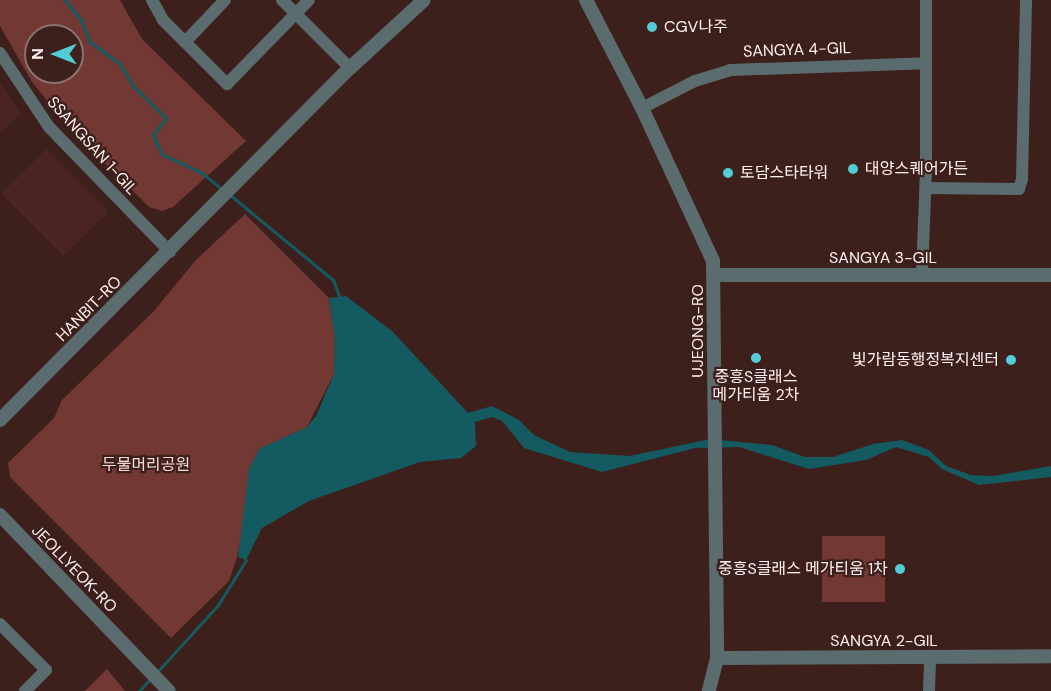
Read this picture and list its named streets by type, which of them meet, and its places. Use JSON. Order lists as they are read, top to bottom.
{
  "streets": {
    "street": [
      "SANGYA 4-GIL",
      "SSANGSAN 1-GIL",
      "SANGYA 3-GIL",
      "HANBIT-RO",
      "UJEONG-RO",
      "JEOLLYEOK-RO",
      "SANGYA 2-GIL"
    ]
  },
  "crossings": [
    ["SANGYA 4-GIL", "UJEONG-RO"],
    ["SSANGSAN 1-GIL", "HANBIT-RO"],
    ["SANGYA 3-GIL", "UJEONG-RO"],
    ["UJEONG-RO", "SANGYA 2-GIL"]
  ],
  "parks": ["두물머리공원"],
  "places": [
    "CGV나주",
    "대양스퀘어가든",
    "토담스타타워",
    "중흥S클래스 메가티움 2차",
    "빛가람동행정복지센터",
    "중흥S클래스 메가티움 1차"
  ],
  "north": "left"
}
